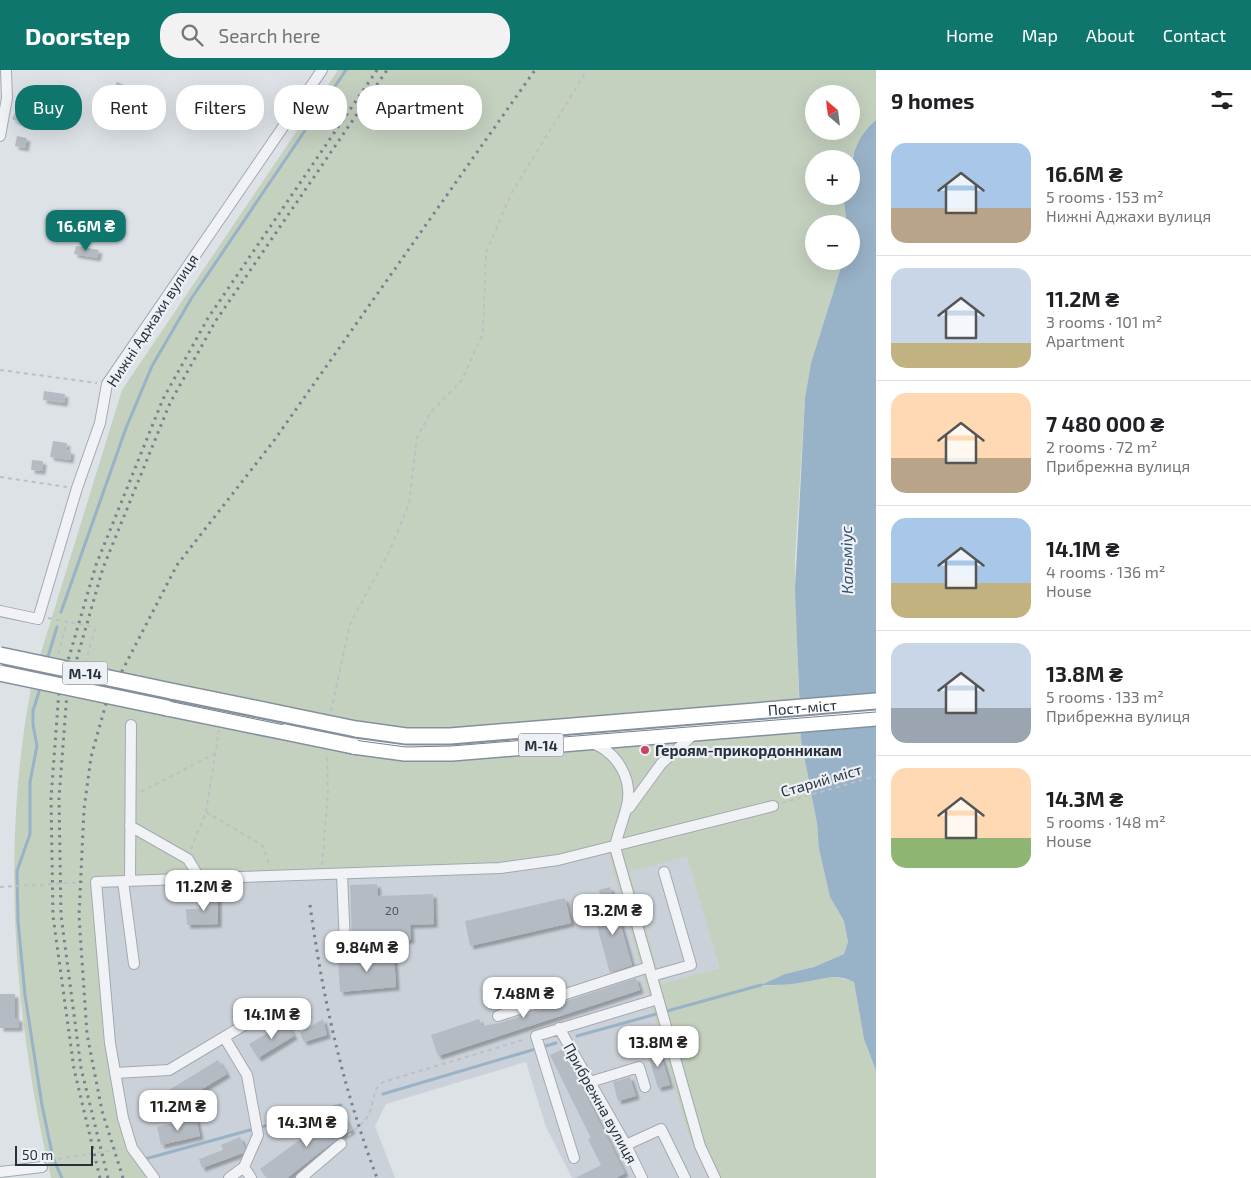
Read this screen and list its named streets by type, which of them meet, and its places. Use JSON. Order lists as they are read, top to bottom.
{
  "streets": {
    "highway": ["М-14", "Пост-міст"],
    "street": ["Нижні Аджахи вулиця", "Прибрежна вулиця"],
    "path": ["Старий міст"]
  },
  "crossings": [
    ["М-14", "Пост-міст"]
  ],
  "water": ["Кальміус"],
  "places": ["Героям-прикордонникам"],
  "house_numbers": ["20"],
  "scale_bar": "50 m",
  "north": "top left",
  "page": {
    "header": "Doorstep",
    "search": "Search here",
    "nav": [
      "Home",
      "Map",
      "About",
      "Contact"
    ],
    "heading": "9 homes",
    "map_buttons": ["+", "−"],
    "chip": [
      "Buy",
      "Rent",
      "Filters",
      "New",
      "Apartment"
    ],
    "list": [
      {
        "name": "16.6M ₴",
        "note": "5 rooms · 153 m² · Нижні Аджахи вулиця"
      },
      {
        "name": "11.2M ₴",
        "note": "3 rooms · 101 m² · Apartment"
      },
      {
        "name": "7 480 000 ₴",
        "note": "2 rooms · 72 m² · Прибрежна вулиця"
      },
      {
        "name": "14.1M ₴",
        "note": "4 rooms · 136 m² · House"
      },
      {
        "name": "13.8M ₴",
        "note": "5 rooms · 133 m² · Прибрежна вулиця"
      },
      {
        "name": "14.3M ₴",
        "note": "5 rooms · 148 m² · House"
      }
    ],
    "price": [
      "16.6M ₴",
      "11.2M ₴",
      "13.2M ₴",
      "9.84M ₴",
      "7.48M ₴",
      "14.1M ₴",
      "13.8M ₴",
      "11.2M ₴",
      "14.3M ₴"
    ],
    "scale": "50 m"
  }
}
